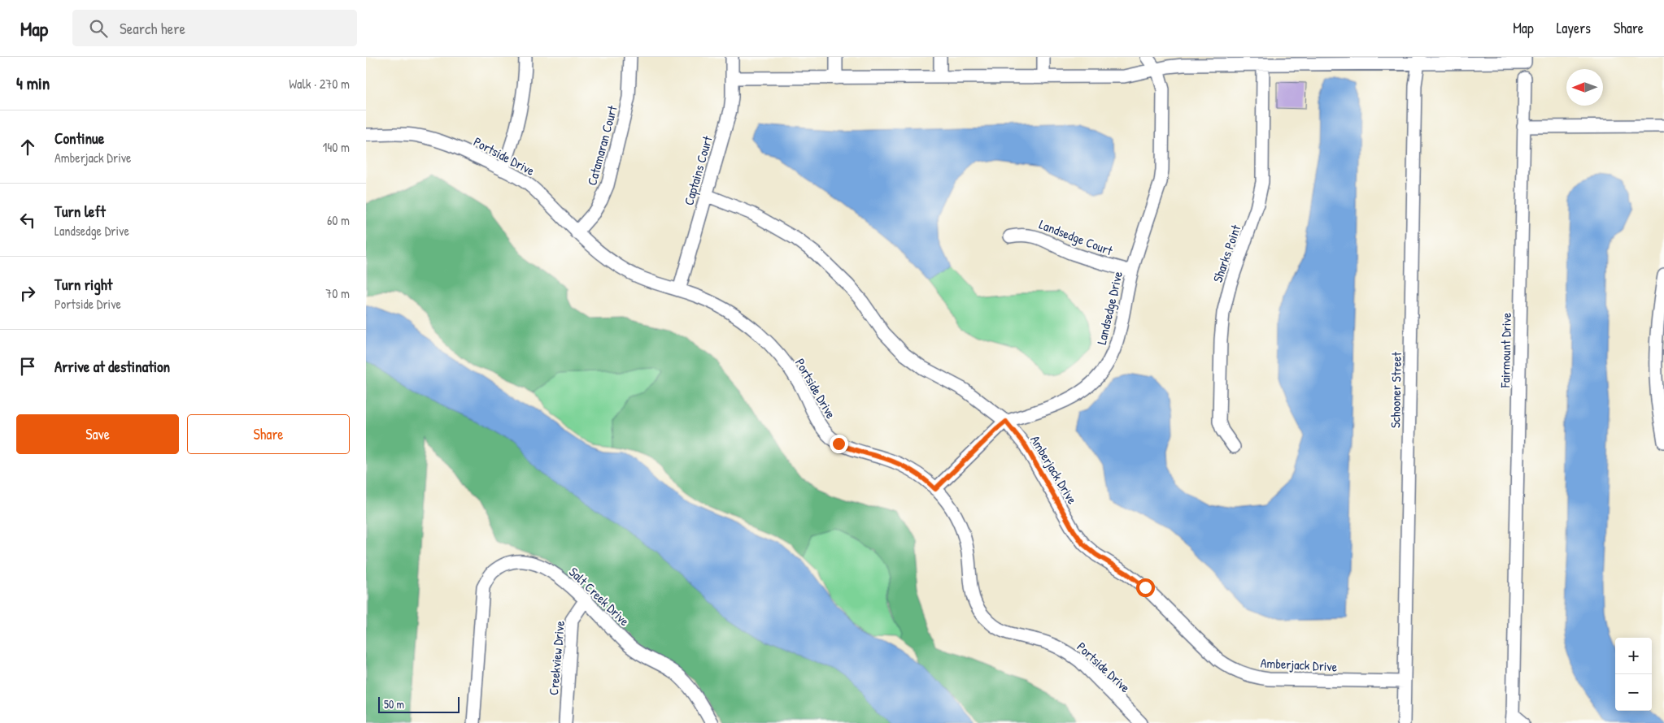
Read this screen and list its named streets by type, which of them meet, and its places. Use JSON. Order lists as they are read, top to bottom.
{
  "streets": {
    "street": [
      "Catamaran Court",
      "Portside Drive",
      "Captains Court",
      "Landsedge Court",
      "Sharks Point",
      "Landsedge Drive",
      "Fairmount Drive",
      "Schooner Street",
      "Amberjack Drive",
      "Salt Creek Drive",
      "Creekview Drive"
    ]
  },
  "crossings": [
    ["Catamaran Court", "Portside Drive"],
    ["Portside Drive", "Captains Court"],
    ["Portside Drive", "Landsedge Drive"],
    ["Captains Court", "Amberjack Drive"],
    ["Landsedge Court", "Landsedge Drive"],
    ["Landsedge Drive", "Amberjack Drive"],
    ["Schooner Street", "Amberjack Drive"],
    ["Salt Creek Drive", "Creekview Drive"]
  ],
  "scale_bar": "50 m",
  "north": "left",
  "page": {
    "header": "Map",
    "search": "Search here",
    "nav": ["Map", "Layers", "Share"],
    "heading": ["4 min", "Walk · 270 m"],
    "list": [
      ["Continue", "Amberjack Drive", "140 m"],
      ["Turn left", "Landsedge Drive", "60 m"],
      ["Turn right", "Portside Drive", "70 m"],
      "Arrive at destination"
    ],
    "buttons": ["Save", "Share"],
    "map_buttons": ["+", "−"],
    "scale": "50 m"
  }
}
